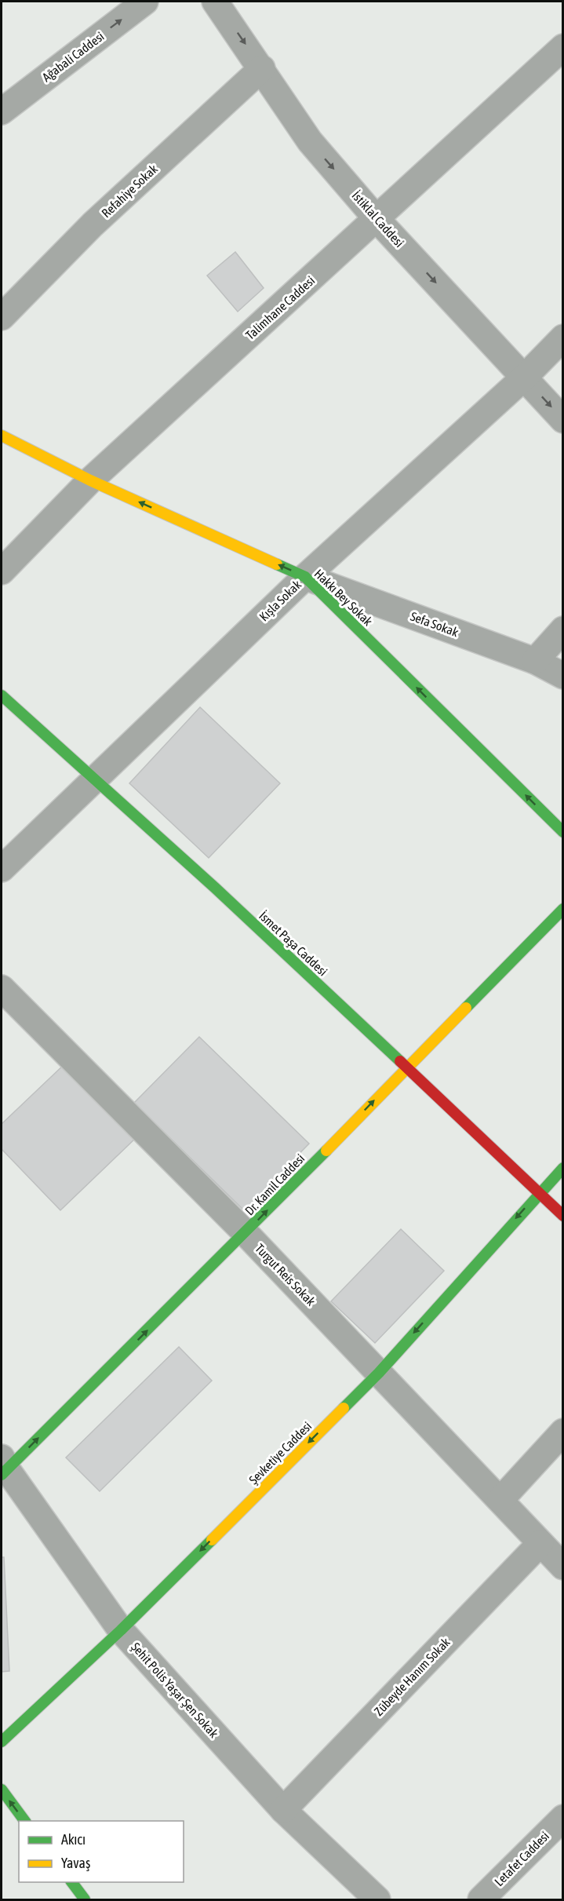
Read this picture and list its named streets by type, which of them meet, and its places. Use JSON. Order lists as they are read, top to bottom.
{
  "streets": {
    "main road": [
      "Hakkı Bey Sokak",
      "İsmet Paşa Caddesi",
      "Dr. Kamil Caddesi",
      "Şevketiye Caddesi"
    ],
    "street": [
      "Ağabali Caddesi",
      "Refahiye Sokak",
      "İstiklal Caddesi",
      "Talimhane Caddesi",
      "Kışla Sokak",
      "Sefa Sokak",
      "Turgut Reis Sokak",
      "Zübeyde Hanım Sokak",
      "Şehit Polis Yaşar Şen Sokak",
      "Letafet Caddesi"
    ]
  },
  "crossings": [
    ["Refahiye Sokak", "İstiklal Caddesi"],
    ["İstiklal Caddesi", "Talimhane Caddesi"],
    ["İstiklal Caddesi", "Kışla Sokak"],
    ["Talimhane Caddesi", "Hakkı Bey Sokak"],
    ["Hakkı Bey Sokak", "Kışla Sokak"],
    ["Hakkı Bey Sokak", "Sefa Sokak"],
    ["Kışla Sokak", "Sefa Sokak"],
    ["Kışla Sokak", "İsmet Paşa Caddesi"],
    ["İsmet Paşa Caddesi", "Dr. Kamil Caddesi"],
    ["İsmet Paşa Caddesi", "Şevketiye Caddesi"],
    ["Dr. Kamil Caddesi", "Turgut Reis Sokak"],
    ["Dr. Kamil Caddesi", "Şehit Polis Yaşar Şen Sokak"],
    ["Turgut Reis Sokak", "Şevketiye Caddesi"],
    ["Turgut Reis Sokak", "Zübeyde Hanım Sokak"],
    ["Şevketiye Caddesi", "Şehit Polis Yaşar Şen Sokak"],
    ["Zübeyde Hanım Sokak", "Şehit Polis Yaşar Şen Sokak"]
  ],
  "one_way": [
    "Ağabali Caddesi",
    "İstiklal Caddesi",
    "Hakkı Bey Sokak",
    "Dr. Kamil Caddesi",
    "Şevketiye Caddesi"
  ],
  "legend": ["Akıcı", "Yavaş"]
}
